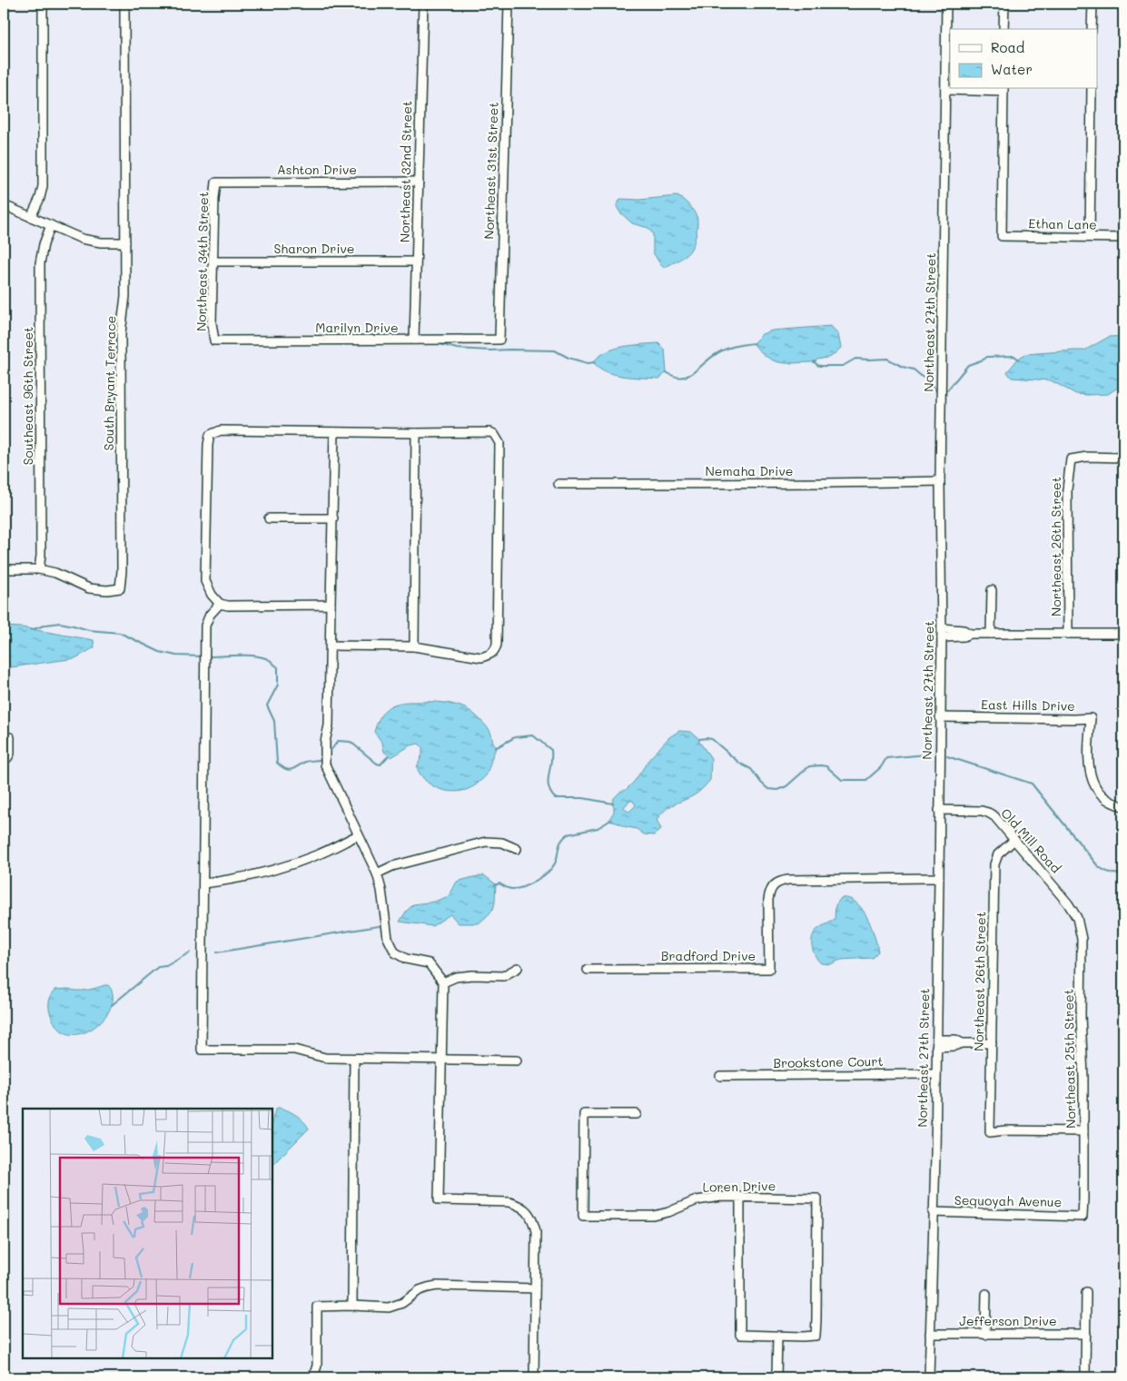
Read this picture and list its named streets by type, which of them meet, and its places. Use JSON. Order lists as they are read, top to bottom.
{
  "streets": {
    "street": [
      "Ashton Drive",
      "Northeast 31st Street",
      "Northeast 32nd Street",
      "Ethan Lane",
      "Sharon Drive",
      "Northeast 34th Street",
      "Northeast 27th Street",
      "Marilyn Drive",
      "South Bryant Terrace",
      "Southeast 96th Street",
      "Nemaha Drive",
      "Northeast 26th Street",
      "East Hills Drive",
      "Old Mill Road",
      "Bradford Drive",
      "Northeast 25th Street",
      "Brookstone Court",
      "Loren Drive",
      "Sequoyah Avenue",
      "Jefferson Drive"
    ]
  },
  "crossings": [
    ["Ashton Drive", "Northeast 32nd Street"],
    ["Ashton Drive", "Northeast 34th Street"],
    ["Northeast 31st Street", "Marilyn Drive"],
    ["Northeast 32nd Street", "Sharon Drive"],
    ["Northeast 32nd Street", "Marilyn Drive"],
    ["Sharon Drive", "Northeast 34th Street"],
    ["Northeast 34th Street", "Marilyn Drive"],
    ["Northeast 27th Street", "Nemaha Drive"],
    ["Northeast 27th Street", "East Hills Drive"],
    ["Northeast 27th Street", "Old Mill Road"],
    ["Northeast 27th Street", "Bradford Drive"],
    ["Northeast 27th Street", "Brookstone Court"],
    ["Northeast 27th Street", "Sequoyah Avenue"],
    ["Northeast 27th Street", "Jefferson Drive"],
    ["South Bryant Terrace", "Southeast 96th Street"],
    ["Northeast 26th Street", "Old Mill Road"],
    ["Northeast 26th Street", "Northeast 25th Street"],
    ["Old Mill Road", "Northeast 25th Street"],
    ["Northeast 25th Street", "Sequoyah Avenue"]
  ],
  "legend": ["Road", "Water"]
}
